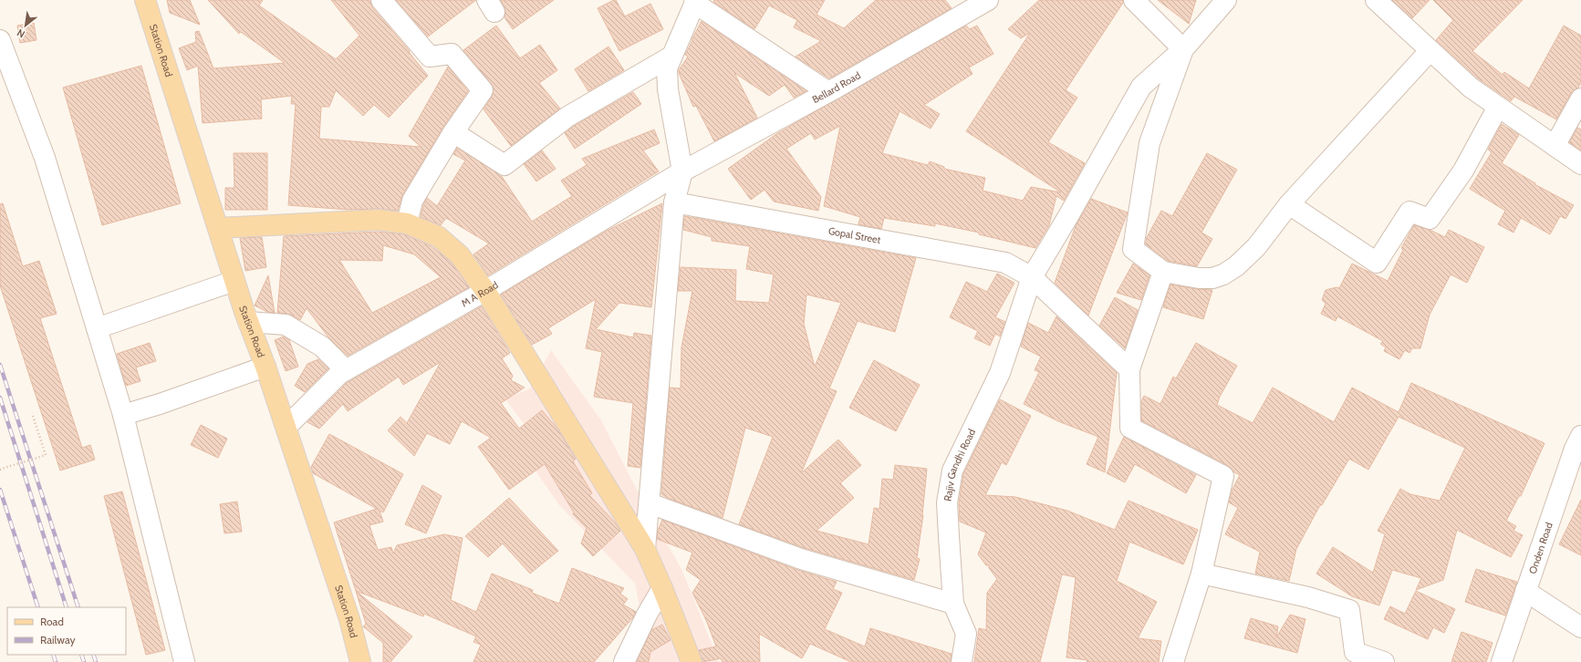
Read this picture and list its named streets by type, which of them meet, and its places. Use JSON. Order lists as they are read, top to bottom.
{
  "streets": {
    "main road": ["Station Road"],
    "street": [
      "Bellard Road",
      "Gopal Street",
      "M A Road",
      "Rajiv Gandhi Road",
      "Onden Road"
    ]
  },
  "crossings": [
    ["Station Road", "M A Road"],
    ["Bellard Road", "M A Road"],
    ["Gopal Street", "Rajiv Gandhi Road"]
  ],
  "legend": ["Road", "Railway"],
  "north": "bottom left"
}
